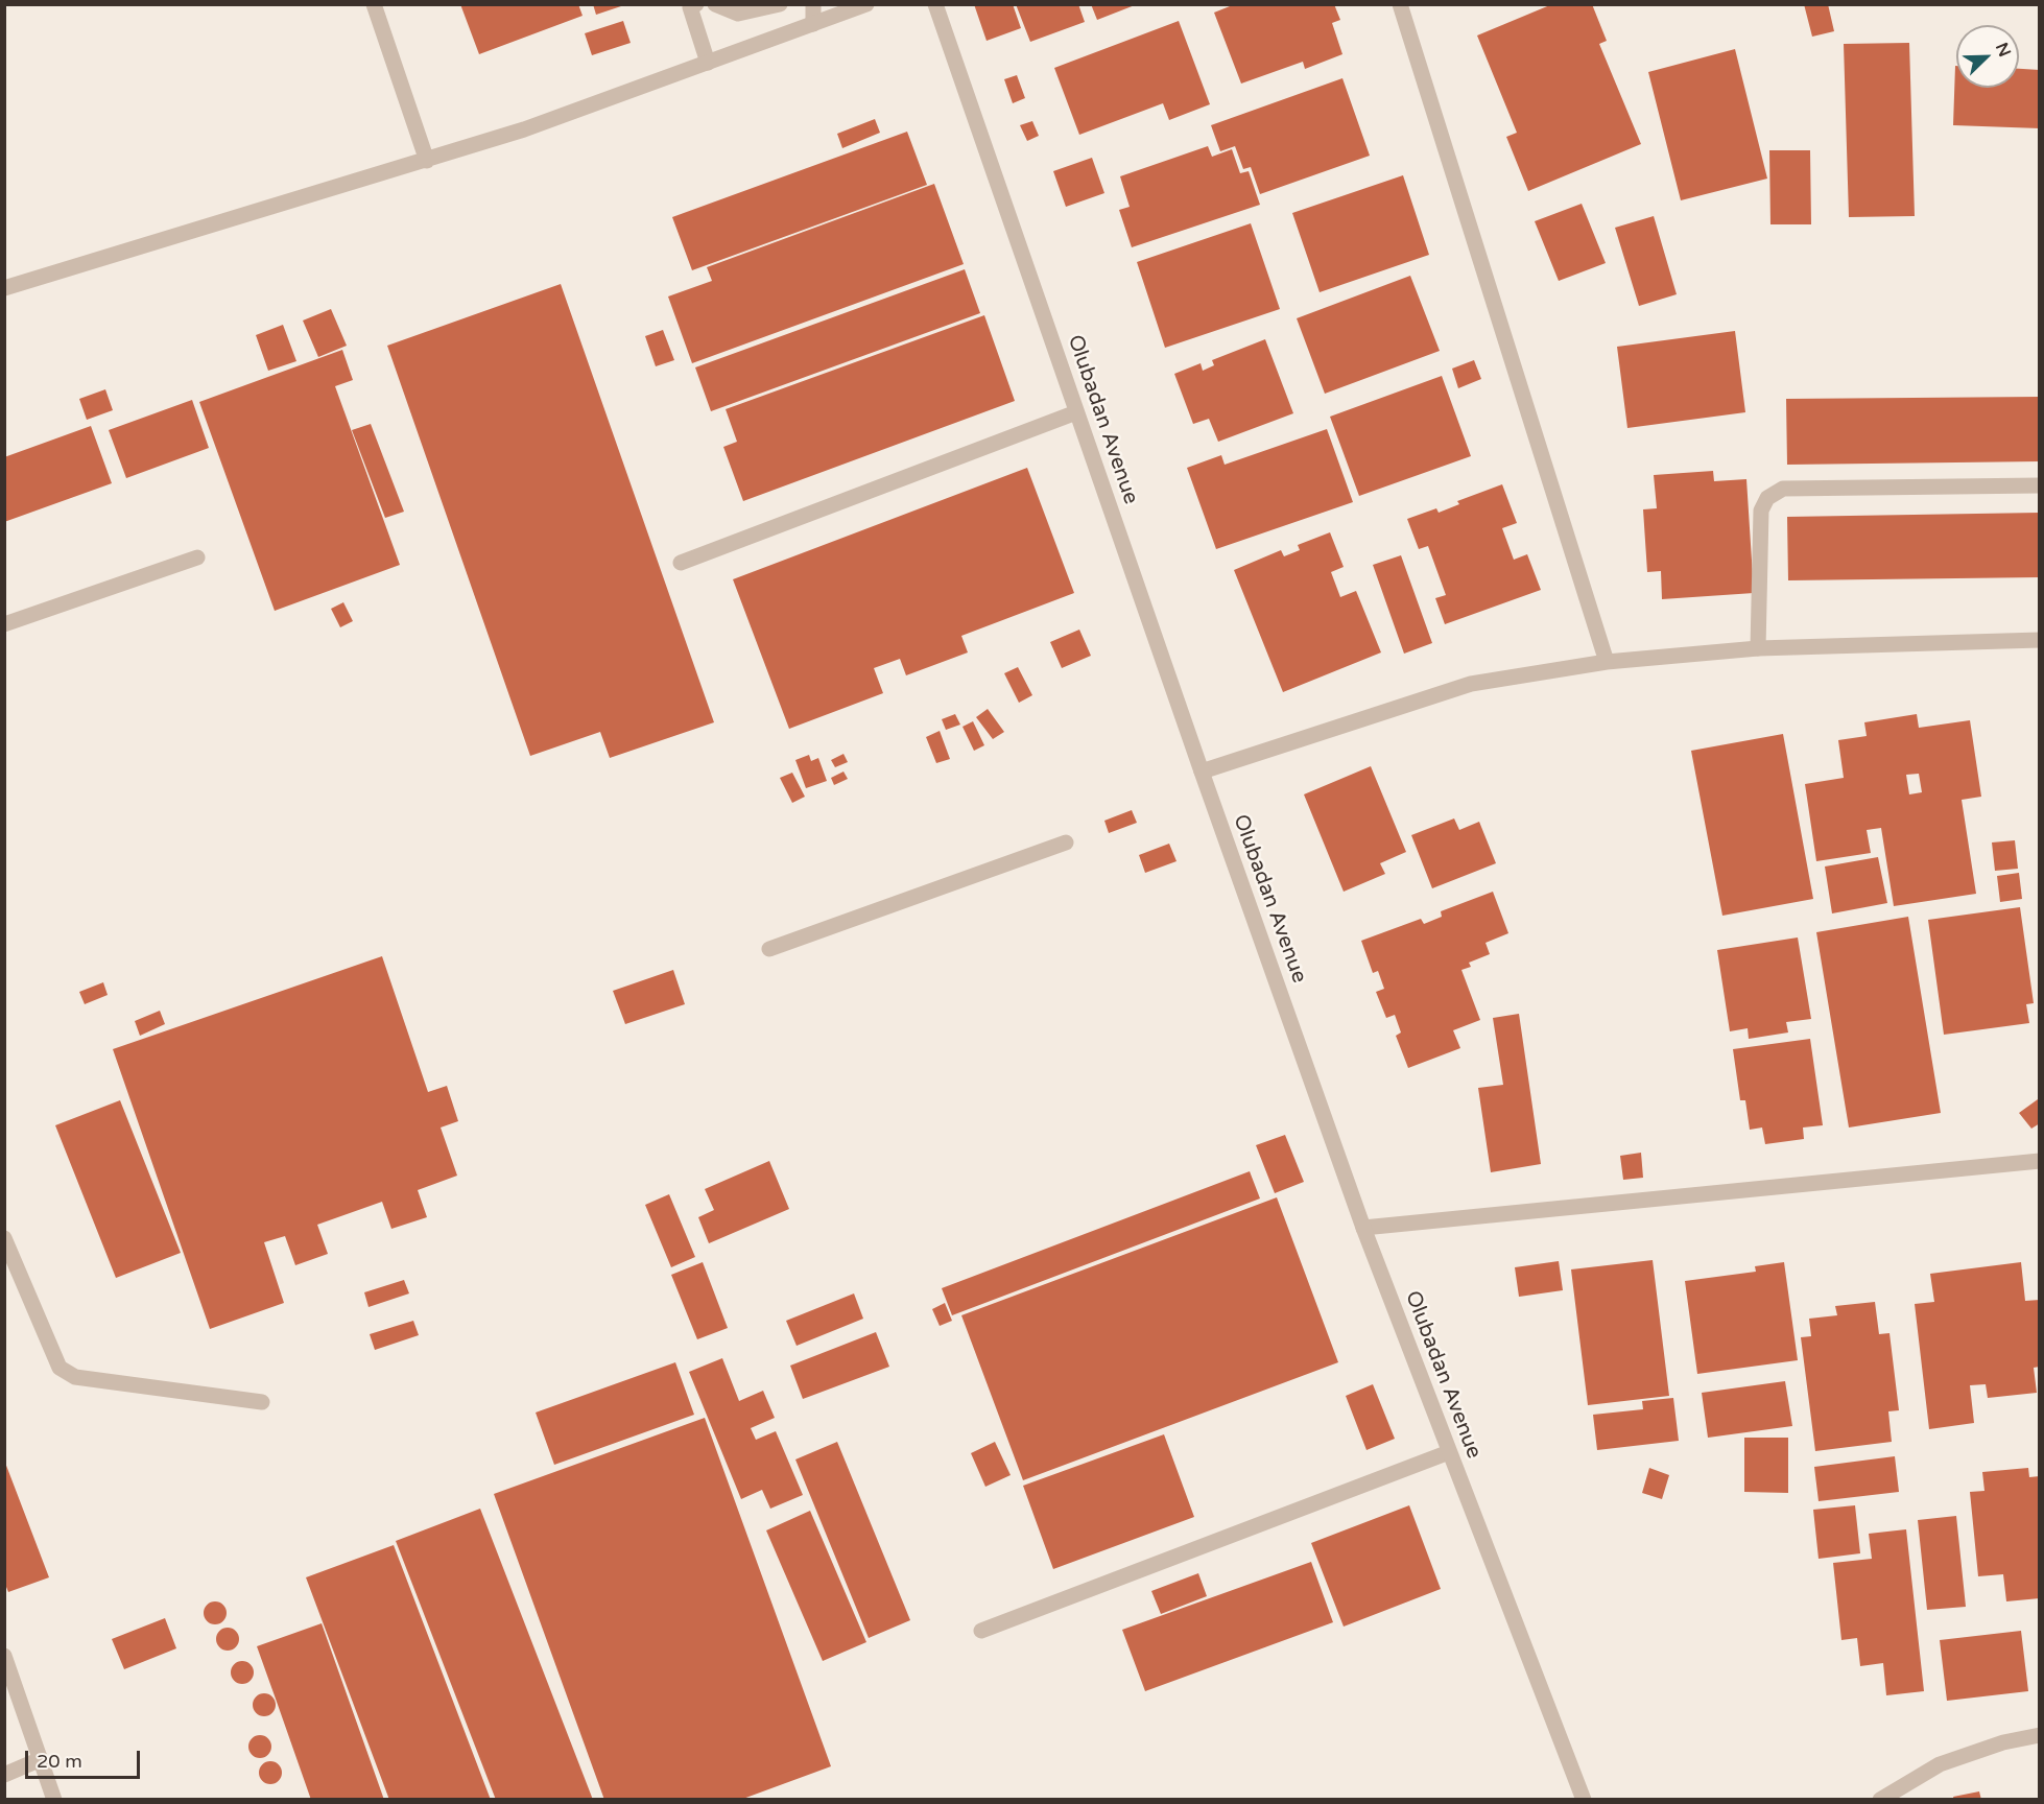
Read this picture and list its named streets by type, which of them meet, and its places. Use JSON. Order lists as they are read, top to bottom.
{
  "streets": {
    "street": ["Olubadan Avenue"]
  },
  "scale_bar": "20 m",
  "north": "top right"
}
